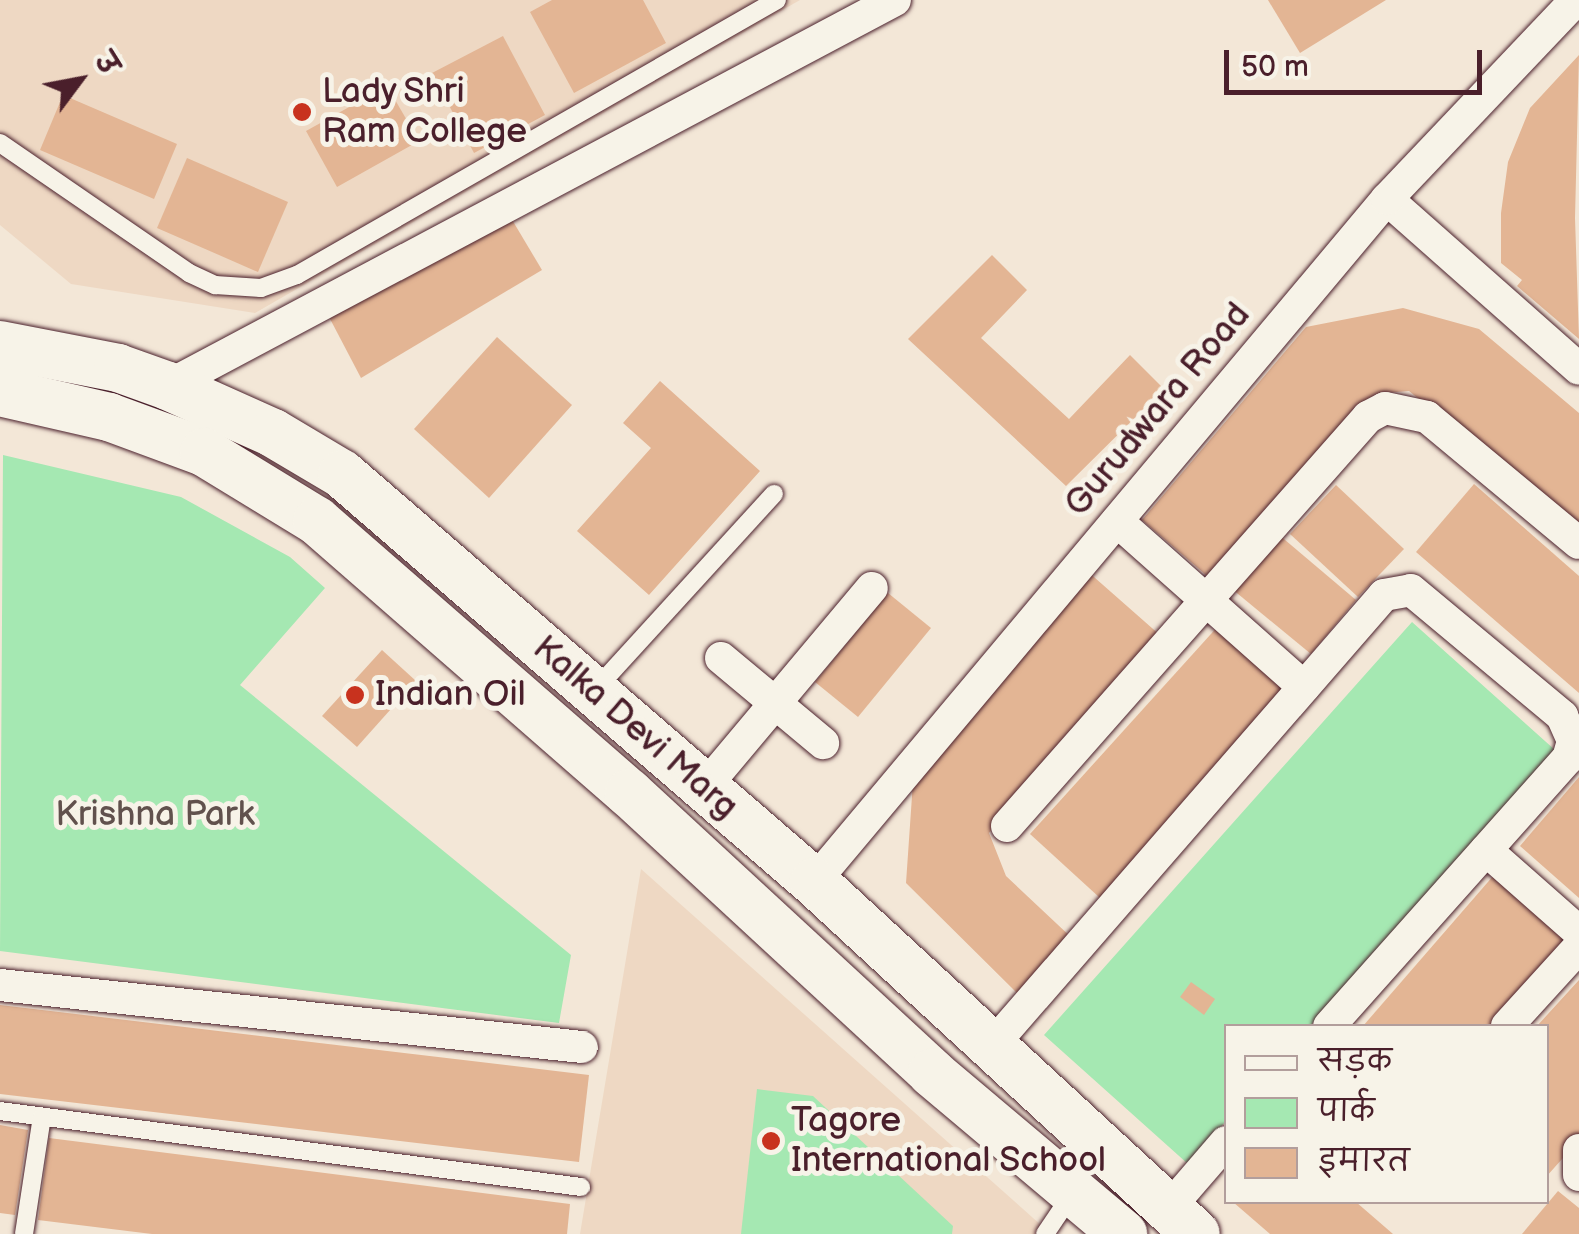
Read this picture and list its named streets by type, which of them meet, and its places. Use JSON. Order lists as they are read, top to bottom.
{
  "streets": {
    "street": ["Gurudwara Road", "Kalka Devi Marg"]
  },
  "crossings": [
    ["Gurudwara Road", "Kalka Devi Marg"]
  ],
  "parks": ["Krishna Park"],
  "places": ["Lady Shri Ram College", "Indian Oil", "Tagore International School"],
  "legend": ["सड़क", "पार्क", "इमारत"],
  "scale_bar": "50 m",
  "north": "top right"
}
